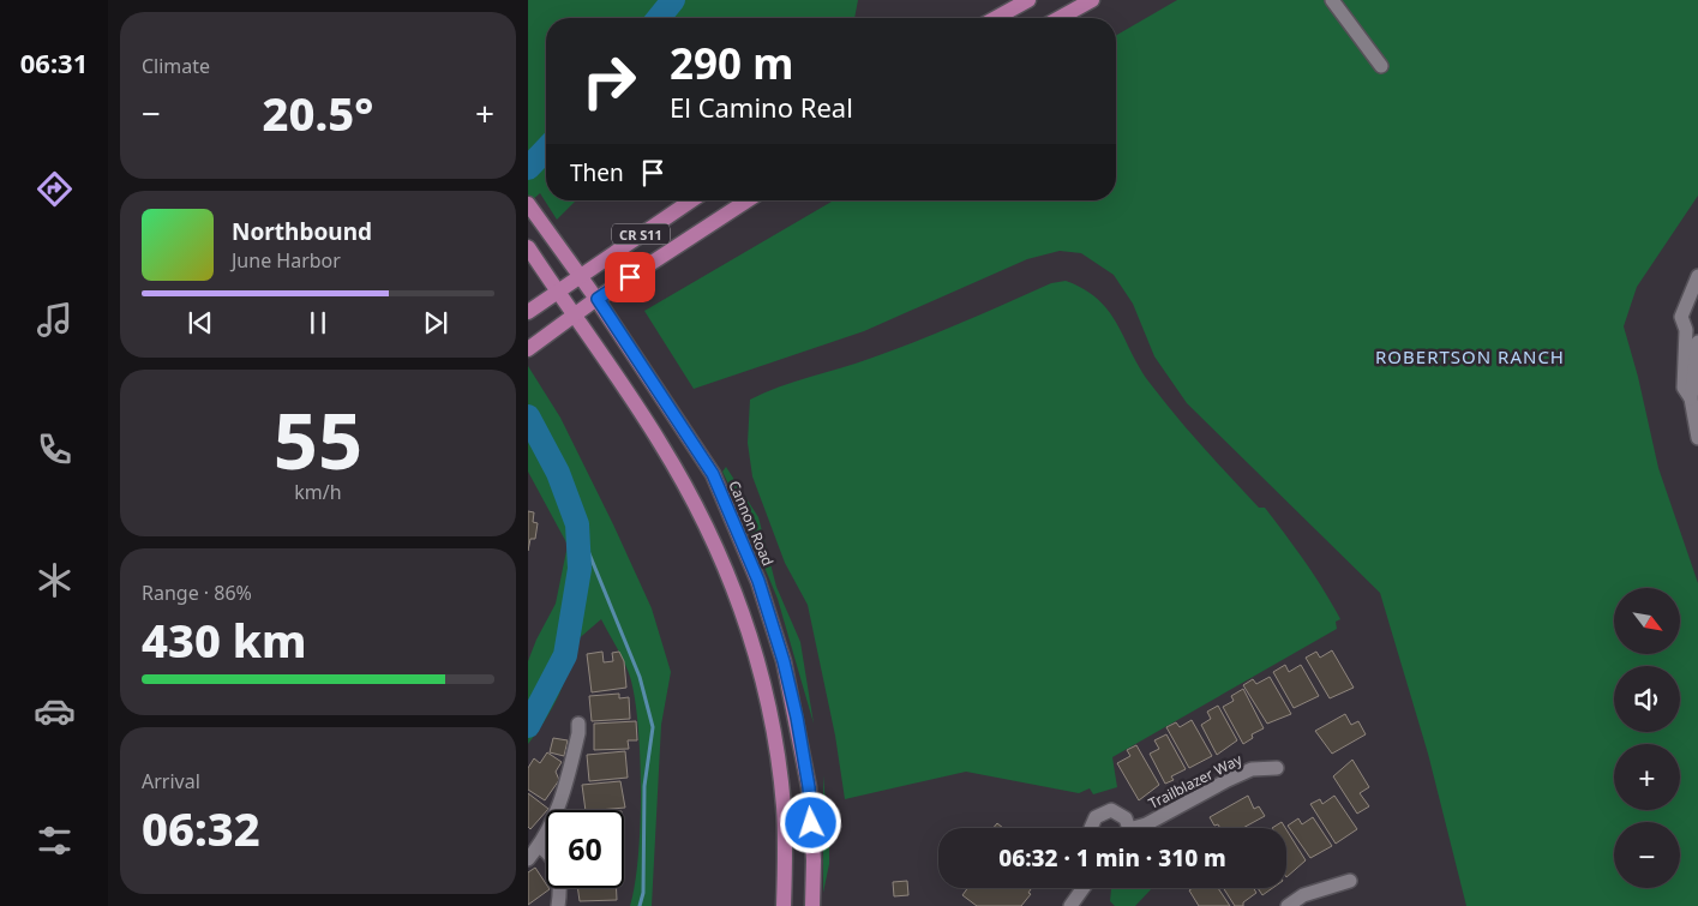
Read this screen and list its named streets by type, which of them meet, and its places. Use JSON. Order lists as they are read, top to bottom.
{
  "streets": {
    "main road": ["CR S11", "Cannon Road"],
    "street": ["Trailblazer Way"]
  },
  "crossings": [
    ["CR S11", "Cannon Road"]
  ],
  "districts": ["ROBERTSON RANCH"],
  "north": "bottom right",
  "page": {
    "tabs": "06:31",
    "tile": [
      "Climate",
      ["55", "km/h"],
      ["Range · 86%", "430 km"],
      ["Arrival", "06:32"]
    ],
    "turn": ["290 m", "El Camino Real"],
    "heat": ["−", "20.5°", "+"],
    "then": "Then",
    "song": ["Northbound", "June Harbor"],
    "map_buttons": ["+", "−"],
    "limit": "60",
    "trip": "06:32 · 1 min · 310 m"
  }
}
